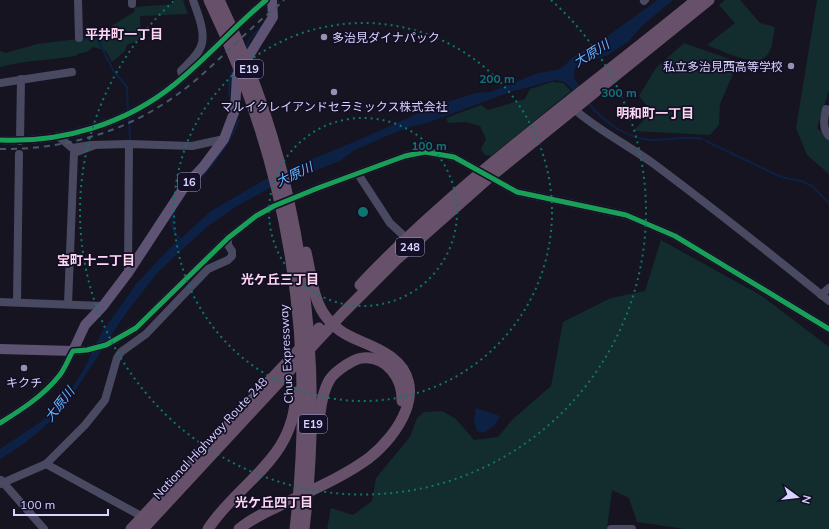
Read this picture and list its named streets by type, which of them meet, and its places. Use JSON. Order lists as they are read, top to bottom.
{
  "streets": {
    "highway": [
      "E19",
      "248",
      "Chuo Expressway",
      "National Highway Route 248"
    ],
    "main road": ["16"]
  },
  "crossings": [
    ["E19", "Chuo Expressway"]
  ],
  "districts": [
    "平井町一丁目",
    "明和町一丁目",
    "宝町十二丁目",
    "光ケ丘三丁目",
    "光ケ丘四丁目"
  ],
  "water": ["大原川"],
  "places": [
    "多治見ダイナパック",
    "私立多治見西高等学校",
    "マルイクレイアンドセラミックス株式会社",
    "キクチ"
  ],
  "scale_bar": "100 m",
  "north": "right",
  "rings": ["200 m", "300 m", "100 m"]
}
